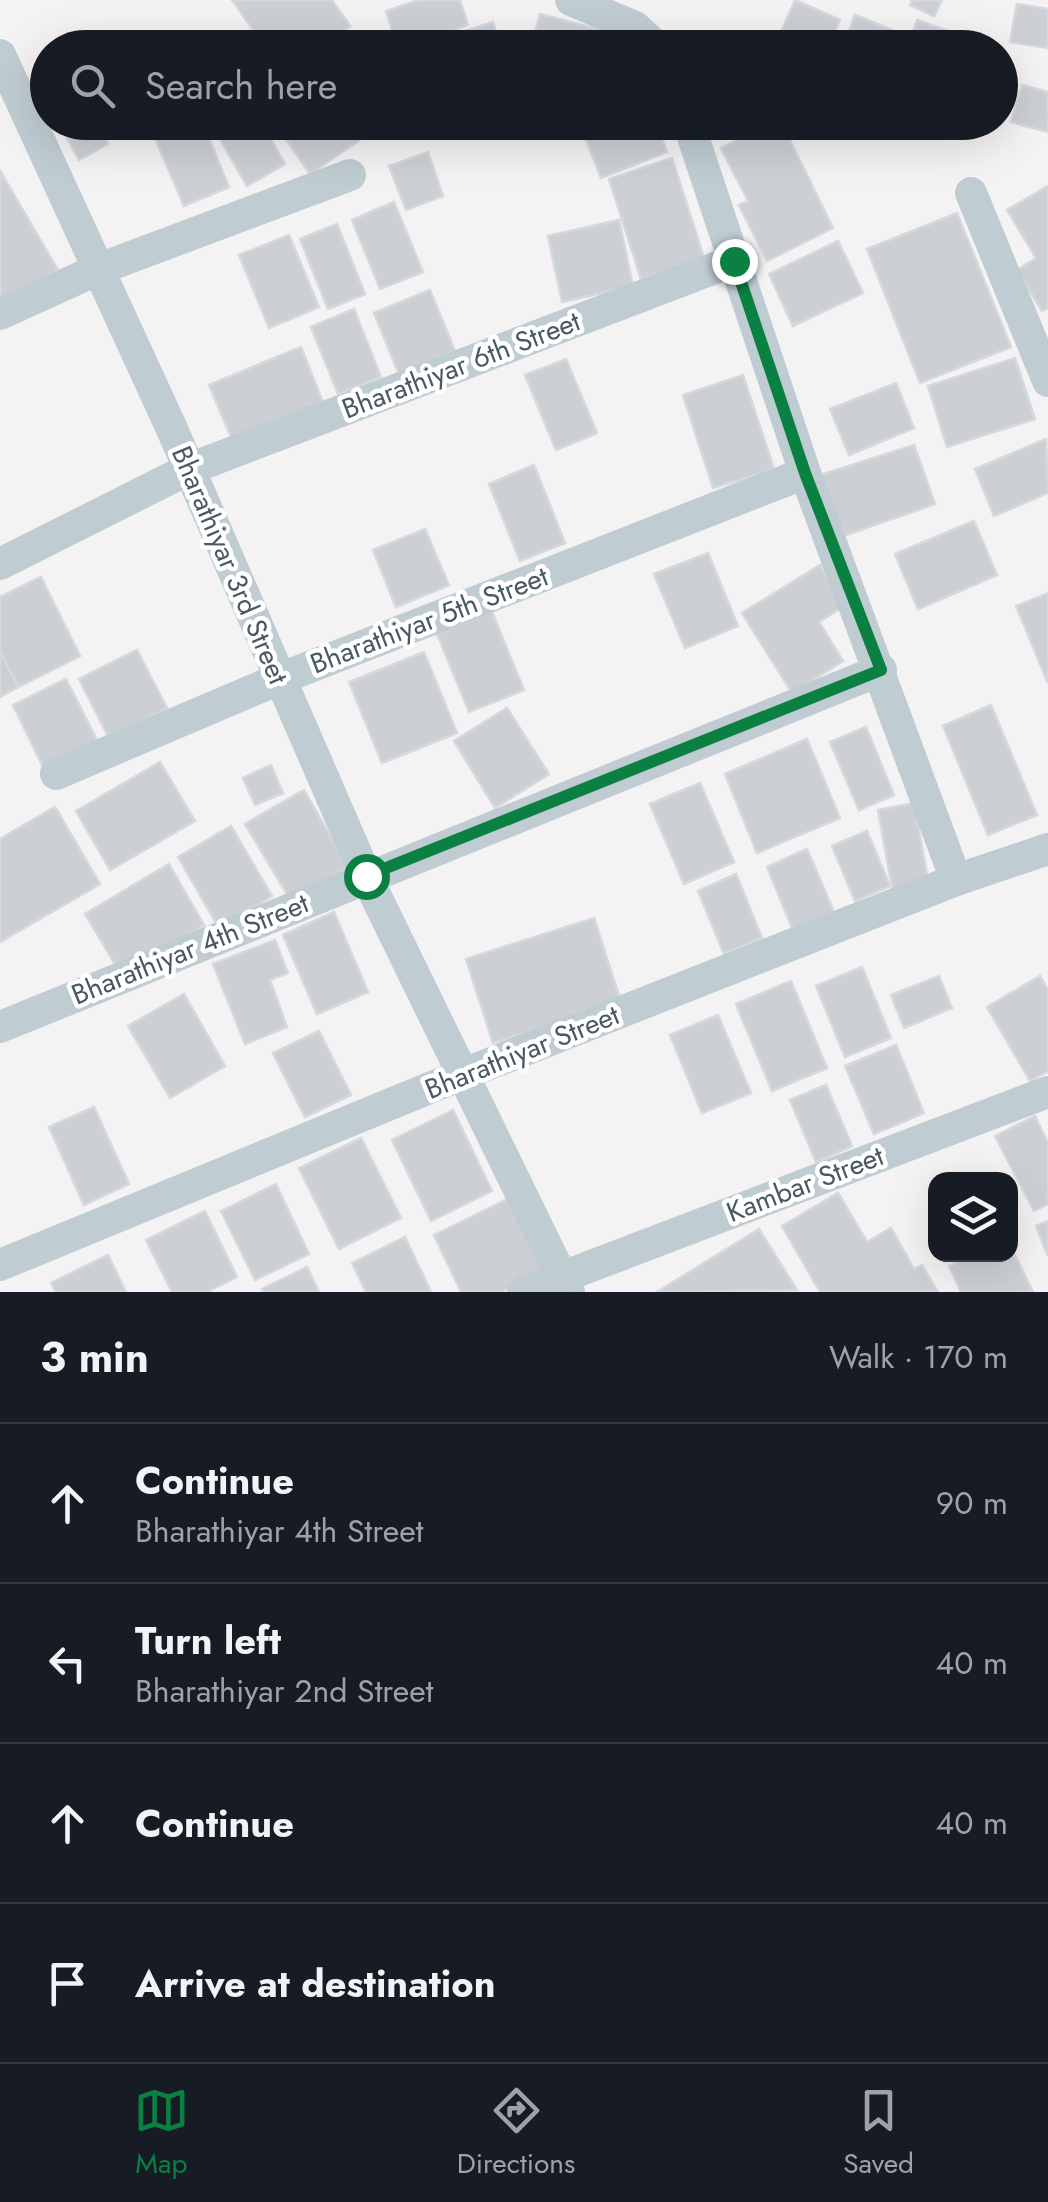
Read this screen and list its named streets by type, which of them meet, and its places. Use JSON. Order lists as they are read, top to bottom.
{
  "streets": {
    "street": [
      "Bharathiyar 6th Street",
      "Bharathiyar 3rd Street",
      "Bharathiyar 5th Street",
      "Bharathiyar 4th Street",
      "Bharathiyar Street",
      "Kambar Street"
    ]
  },
  "crossings": [
    ["Bharathiyar 6th Street", "Bharathiyar 3rd Street"],
    ["Bharathiyar 3rd Street", "Bharathiyar 5th Street"],
    ["Bharathiyar 3rd Street", "Bharathiyar 4th Street"],
    ["Bharathiyar 3rd Street", "Bharathiyar Street"],
    ["Bharathiyar 3rd Street", "Kambar Street"]
  ],
  "page": {
    "search": "Search here",
    "heading": ["3 min", "Walk · 170 m"],
    "list": [
      ["Continue", "Bharathiyar 4th Street", "90 m"],
      ["Turn left", "Bharathiyar 2nd Street", "40 m"],
      ["Continue", "40 m"],
      "Arrive at destination"
    ],
    "nav": ["Map", "Directions", "Saved"]
  }
}
